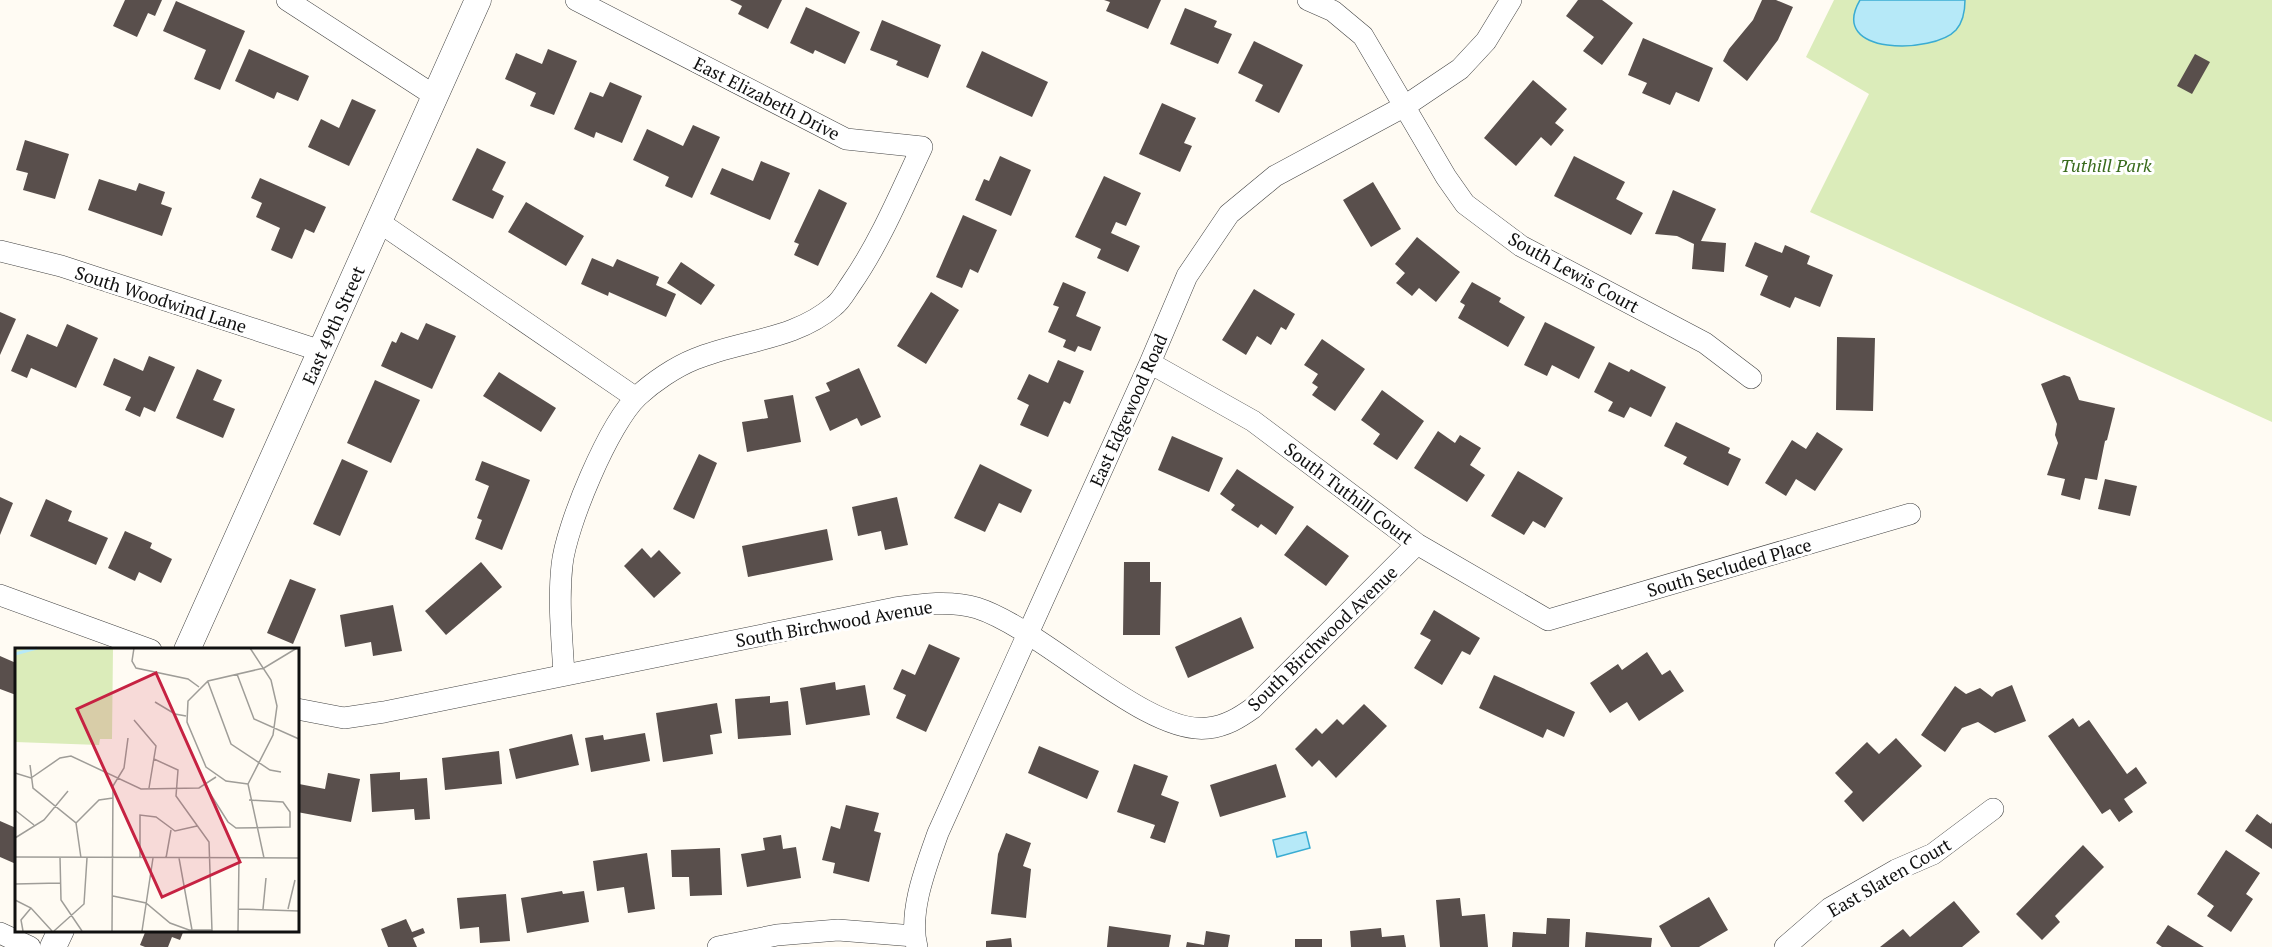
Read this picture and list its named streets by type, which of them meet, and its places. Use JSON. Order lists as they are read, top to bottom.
{
  "streets": {
    "street": [
      "East Elizabeth Drive",
      "South Lewis Court",
      "South Woodwind Lane",
      "East 49th Street",
      "East Edgewood Road",
      "South Tuthill Court",
      "South Secluded Place",
      "South Birchwood Avenue",
      "East Slaten Court"
    ]
  },
  "crossings": [
    ["East Elizabeth Drive", "South Birchwood Avenue"],
    ["South Lewis Court", "East Edgewood Road"],
    ["South Woodwind Lane", "East 49th Street"],
    ["East Edgewood Road", "South Tuthill Court"],
    ["East Edgewood Road", "South Birchwood Avenue"],
    ["South Tuthill Court", "South Secluded Place"],
    ["South Tuthill Court", "South Birchwood Avenue"]
  ],
  "parks": ["Tuthill Park"]
}
